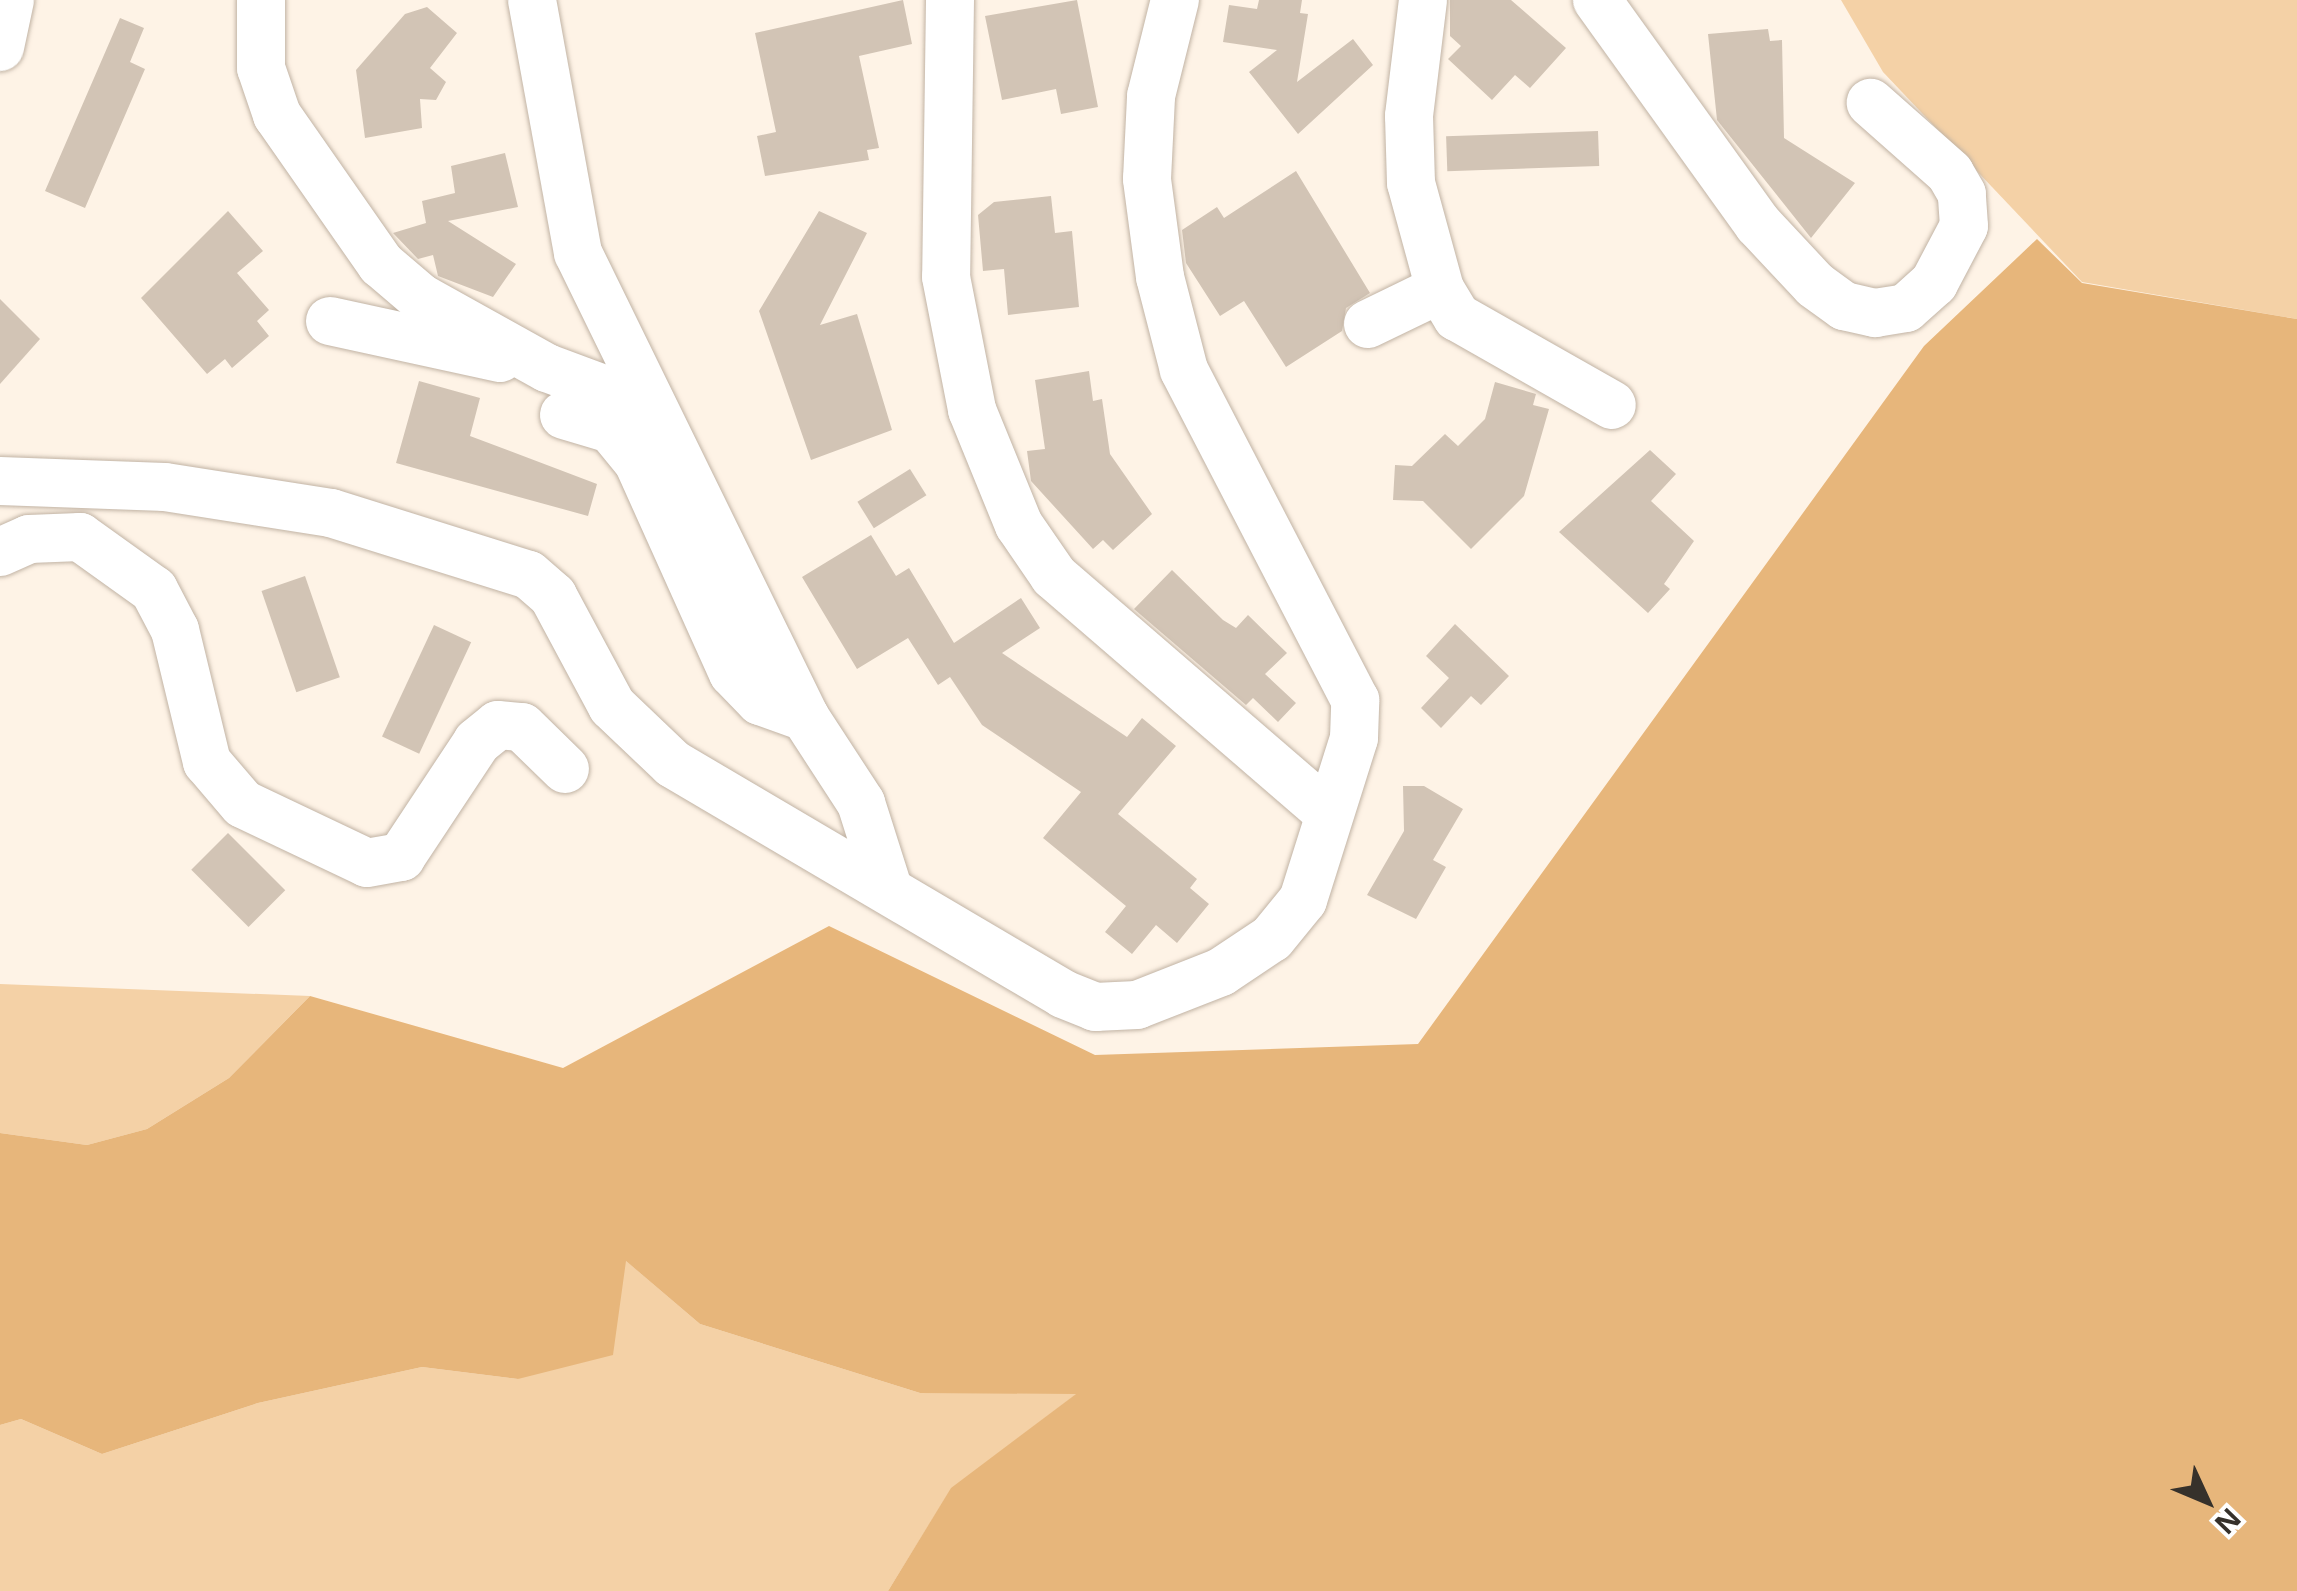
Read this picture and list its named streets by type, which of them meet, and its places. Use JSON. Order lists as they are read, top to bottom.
{
  "north": "bottom right"
}
